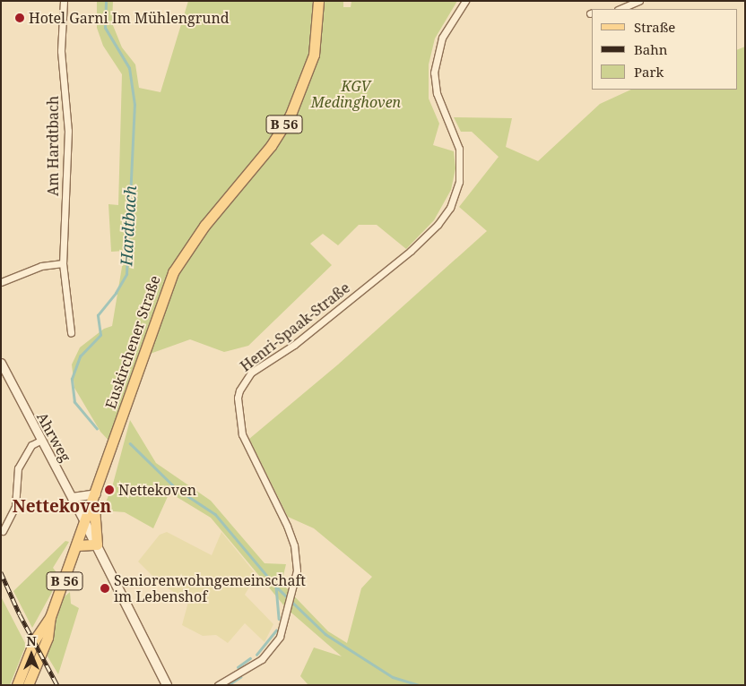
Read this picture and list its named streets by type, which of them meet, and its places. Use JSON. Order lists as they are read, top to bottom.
{
  "streets": {
    "main road": ["B 56", "Euskirchener Straße"],
    "street": ["Am Hardtbach", "Henri-Spaak-Straße", "Ahrweg"]
  },
  "crossings": [
    ["Euskirchener Straße", "Ahrweg"]
  ],
  "districts": ["Nettekoven"],
  "water": ["Hardtbach"],
  "parks": ["KGV Medinghoven"],
  "places": ["Hotel Garni Im Mühlengrund", "Nettekoven", "Seniorenwohngemeinschaft im Lebenshof"],
  "legend": ["Straße", "Bahn", "Park"],
  "north": "top"
}
